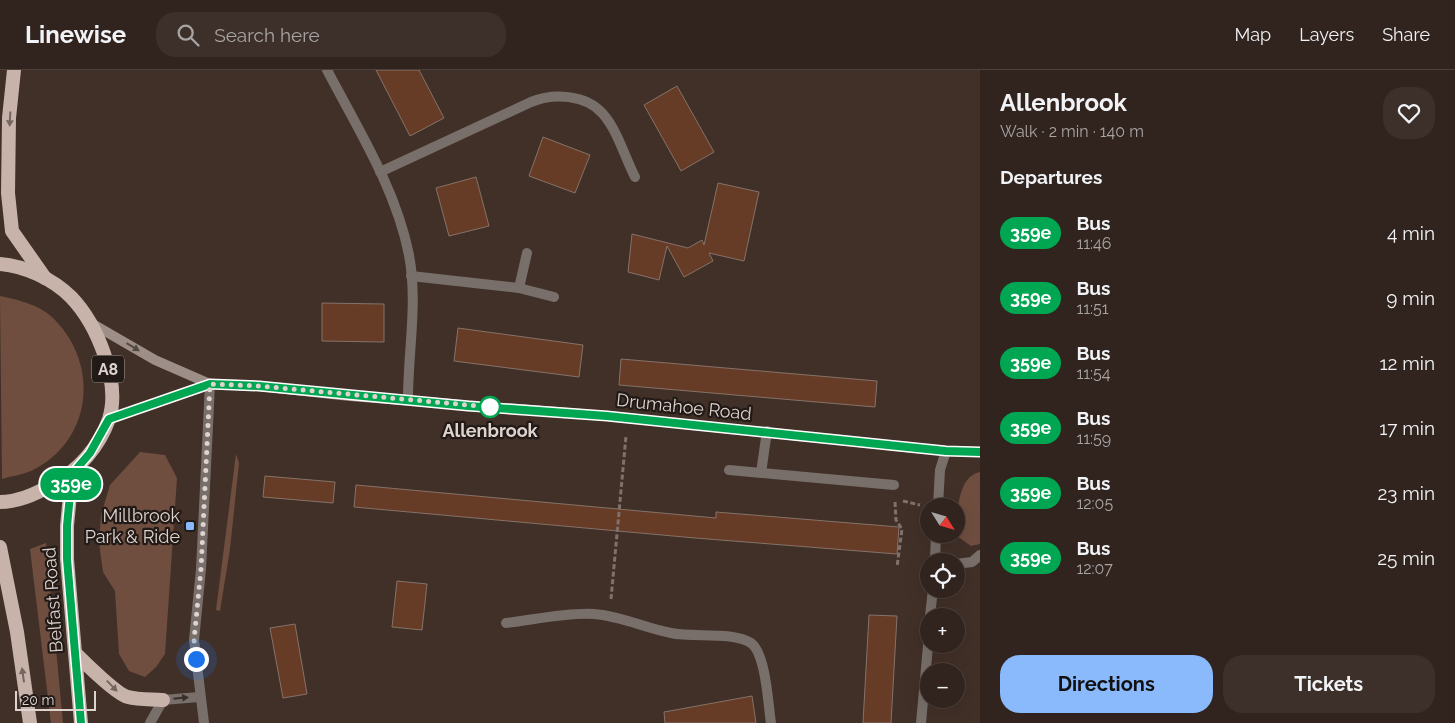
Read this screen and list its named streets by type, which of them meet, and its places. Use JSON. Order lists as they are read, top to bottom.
{
  "streets": {
    "highway": ["A8", "Belfast Road"],
    "main road": ["Drumahoe Road"]
  },
  "crossings": [
    ["A8", "Drumahoe Road"],
    ["A8", "Belfast Road"]
  ],
  "places": {
    "other": ["Allenbrook"],
    "transit": ["Millbrook Park & Ride"]
  },
  "lines": ["bus line 359e"],
  "scale_bar": "20 m",
  "north": "bottom right",
  "page": {
    "header": "Linewise",
    "search": "Search here",
    "nav": ["Map", "Layers", "Share"],
    "on_map": "359e",
    "heading": [
      ["Allenbrook", "Walk · 2 min · 140 m"],
      "Departures"
    ],
    "list": [
      {
        "mark": "359e",
        "name": "Bus",
        "note": "11:46",
        "value": "4 min"
      },
      {
        "mark": "359e",
        "name": "Bus",
        "note": "11:51",
        "value": "9 min"
      },
      {
        "mark": "359e",
        "name": "Bus",
        "note": "11:54",
        "value": "12 min"
      },
      {
        "mark": "359e",
        "name": "Bus",
        "note": "11:59",
        "value": "17 min"
      },
      {
        "mark": "359e",
        "name": "Bus",
        "note": "12:05",
        "value": "23 min"
      },
      {
        "mark": "359e",
        "name": "Bus",
        "note": "12:07",
        "value": "25 min"
      }
    ],
    "map_buttons": ["+", "−"],
    "buttons": ["Directions", "Tickets"],
    "scale": "20 m"
  }
}
